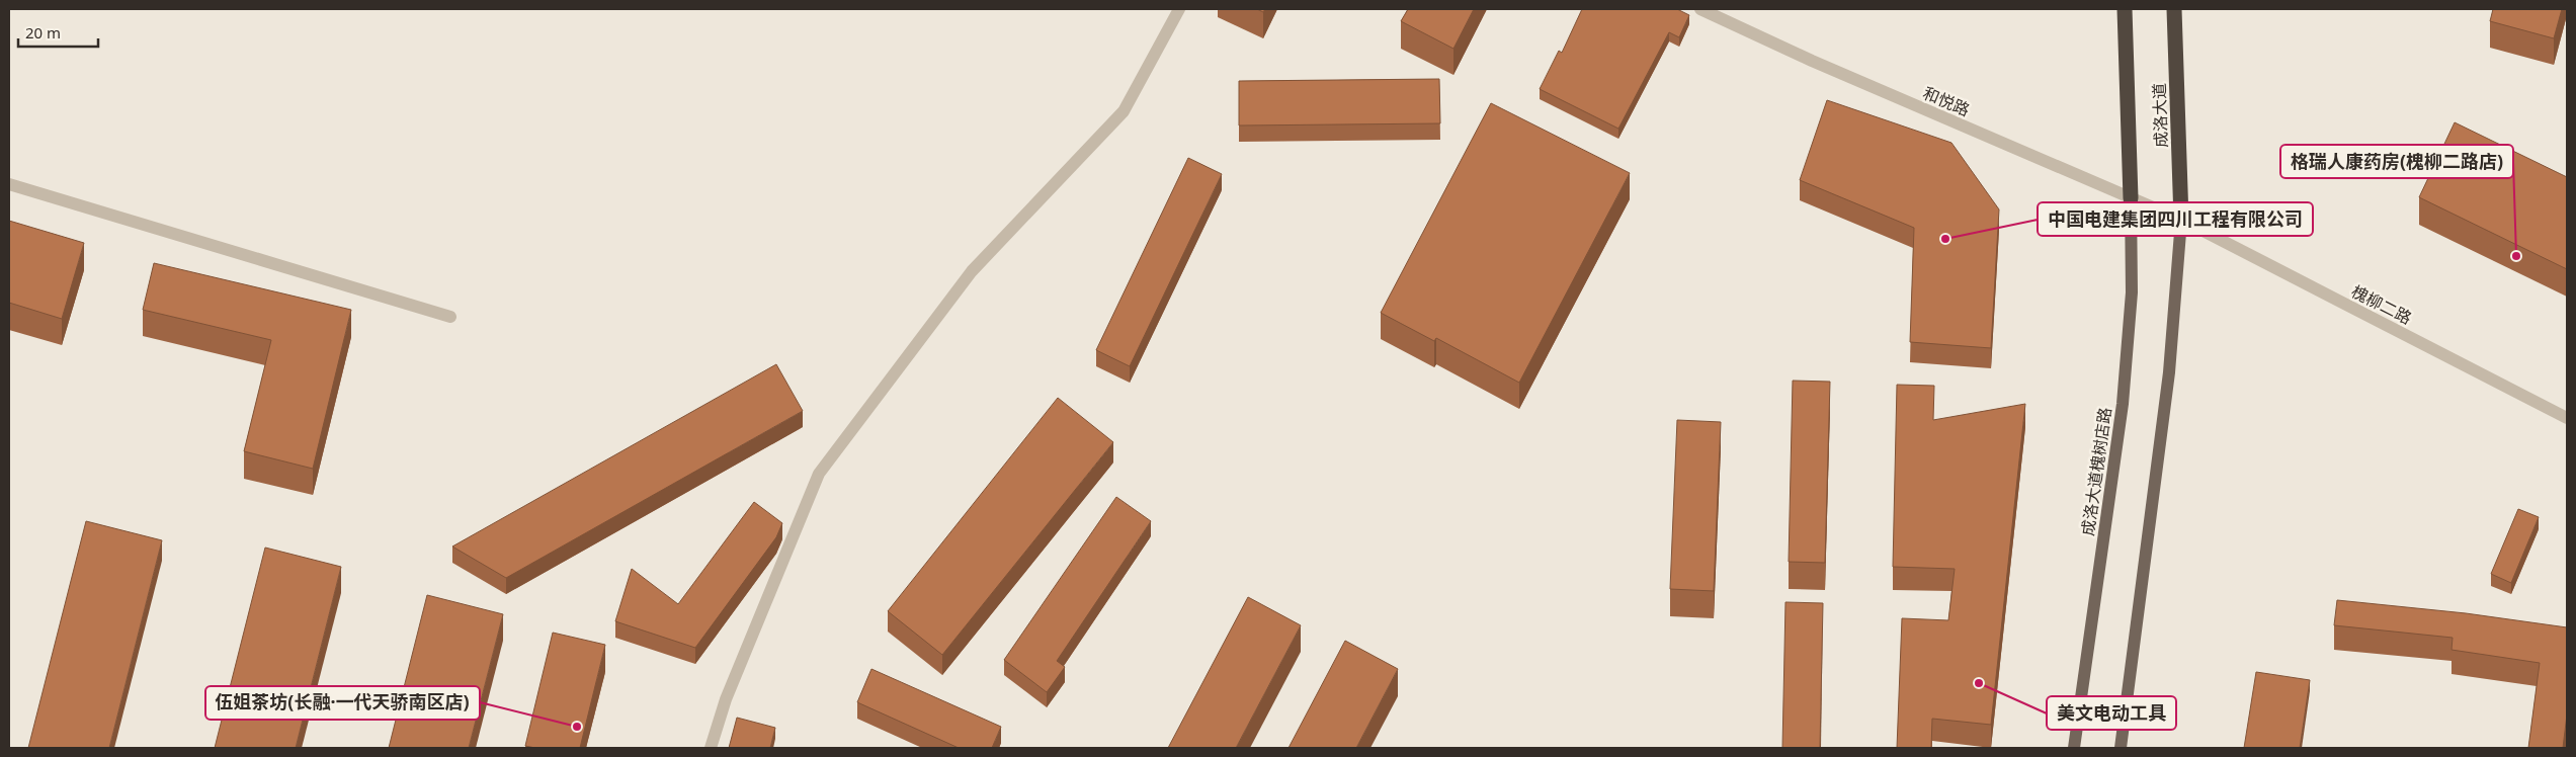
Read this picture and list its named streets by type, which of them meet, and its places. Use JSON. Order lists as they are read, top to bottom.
{
  "streets": {
    "highway": ["成洛大道"],
    "main road": ["成洛大道槐树店路"],
    "street": ["和悦路", "槐柳二路"]
  },
  "crossings": [
    ["和悦路", "成洛大道"],
    ["和悦路", "槐柳二路"],
    ["和悦路", "成洛大道槐树店路"],
    ["成洛大道", "槐柳二路"],
    ["成洛大道", "成洛大道槐树店路"]
  ],
  "places": [
    "中国电建集团四川工程有限公司",
    "格瑞人康药房(槐柳二路店)",
    "美文电动工具",
    "伍姐茶坊(长融·一代天骄南区店)"
  ],
  "scale_bar": "20 m"
}
